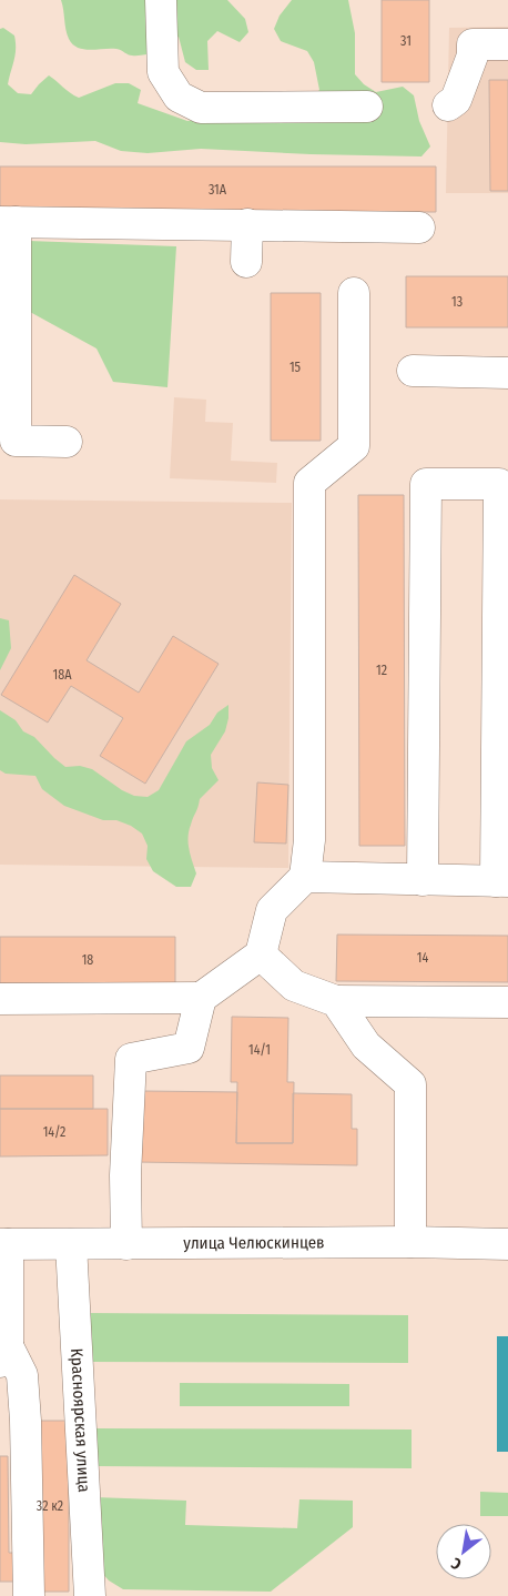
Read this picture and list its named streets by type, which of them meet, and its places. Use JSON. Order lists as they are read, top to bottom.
{
  "streets": {
    "main road": ["улица Челюскинцев", "Красноярская улица"]
  },
  "crossings": [
    ["улица Челюскинцев", "Красноярская улица"]
  ],
  "house_numbers": [
    "31",
    "31А",
    "13",
    "15",
    "12",
    "18А",
    "14",
    "18",
    "14/1",
    "14/2",
    "32 к2"
  ],
  "north": "bottom left"
}
